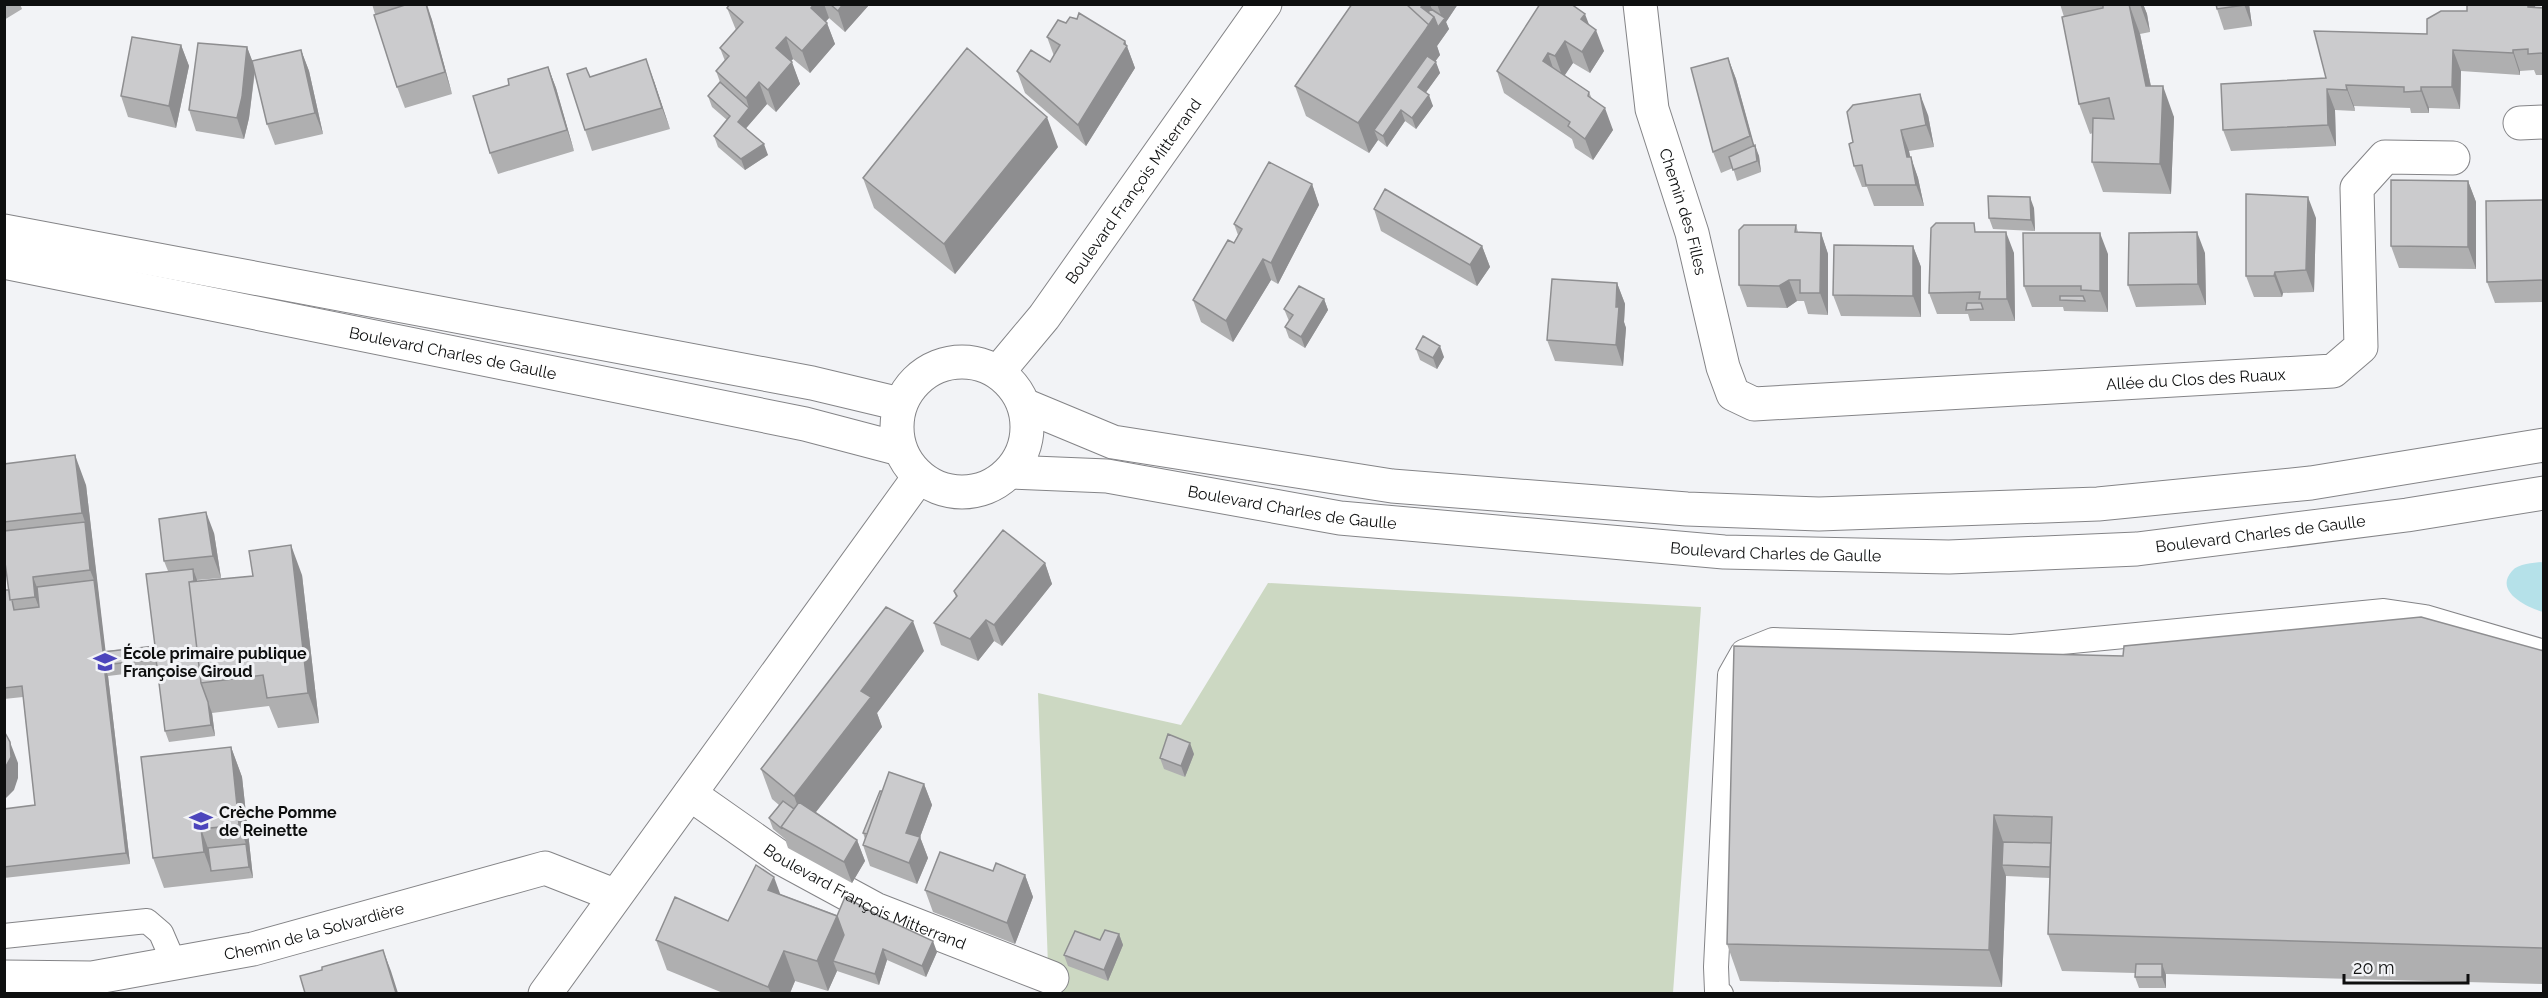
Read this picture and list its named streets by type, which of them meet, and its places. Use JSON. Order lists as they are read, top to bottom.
{
  "streets": {
    "street": [
      "Boulevard François Mitterrand",
      "Chemin des Filles",
      "Boulevard Charles de Gaulle",
      "Allée du Clos des Ruaux",
      "Chemin de la Solvardière"
    ]
  },
  "crossings": [
    ["Boulevard François Mitterrand", "Boulevard Charles de Gaulle"],
    ["Chemin des Filles", "Allée du Clos des Ruaux"]
  ],
  "places": {
    "school or university": ["École primaire publique Françoise Giroud", "Crèche Pomme de Reinette"]
  },
  "scale_bar": "20 m"
}
